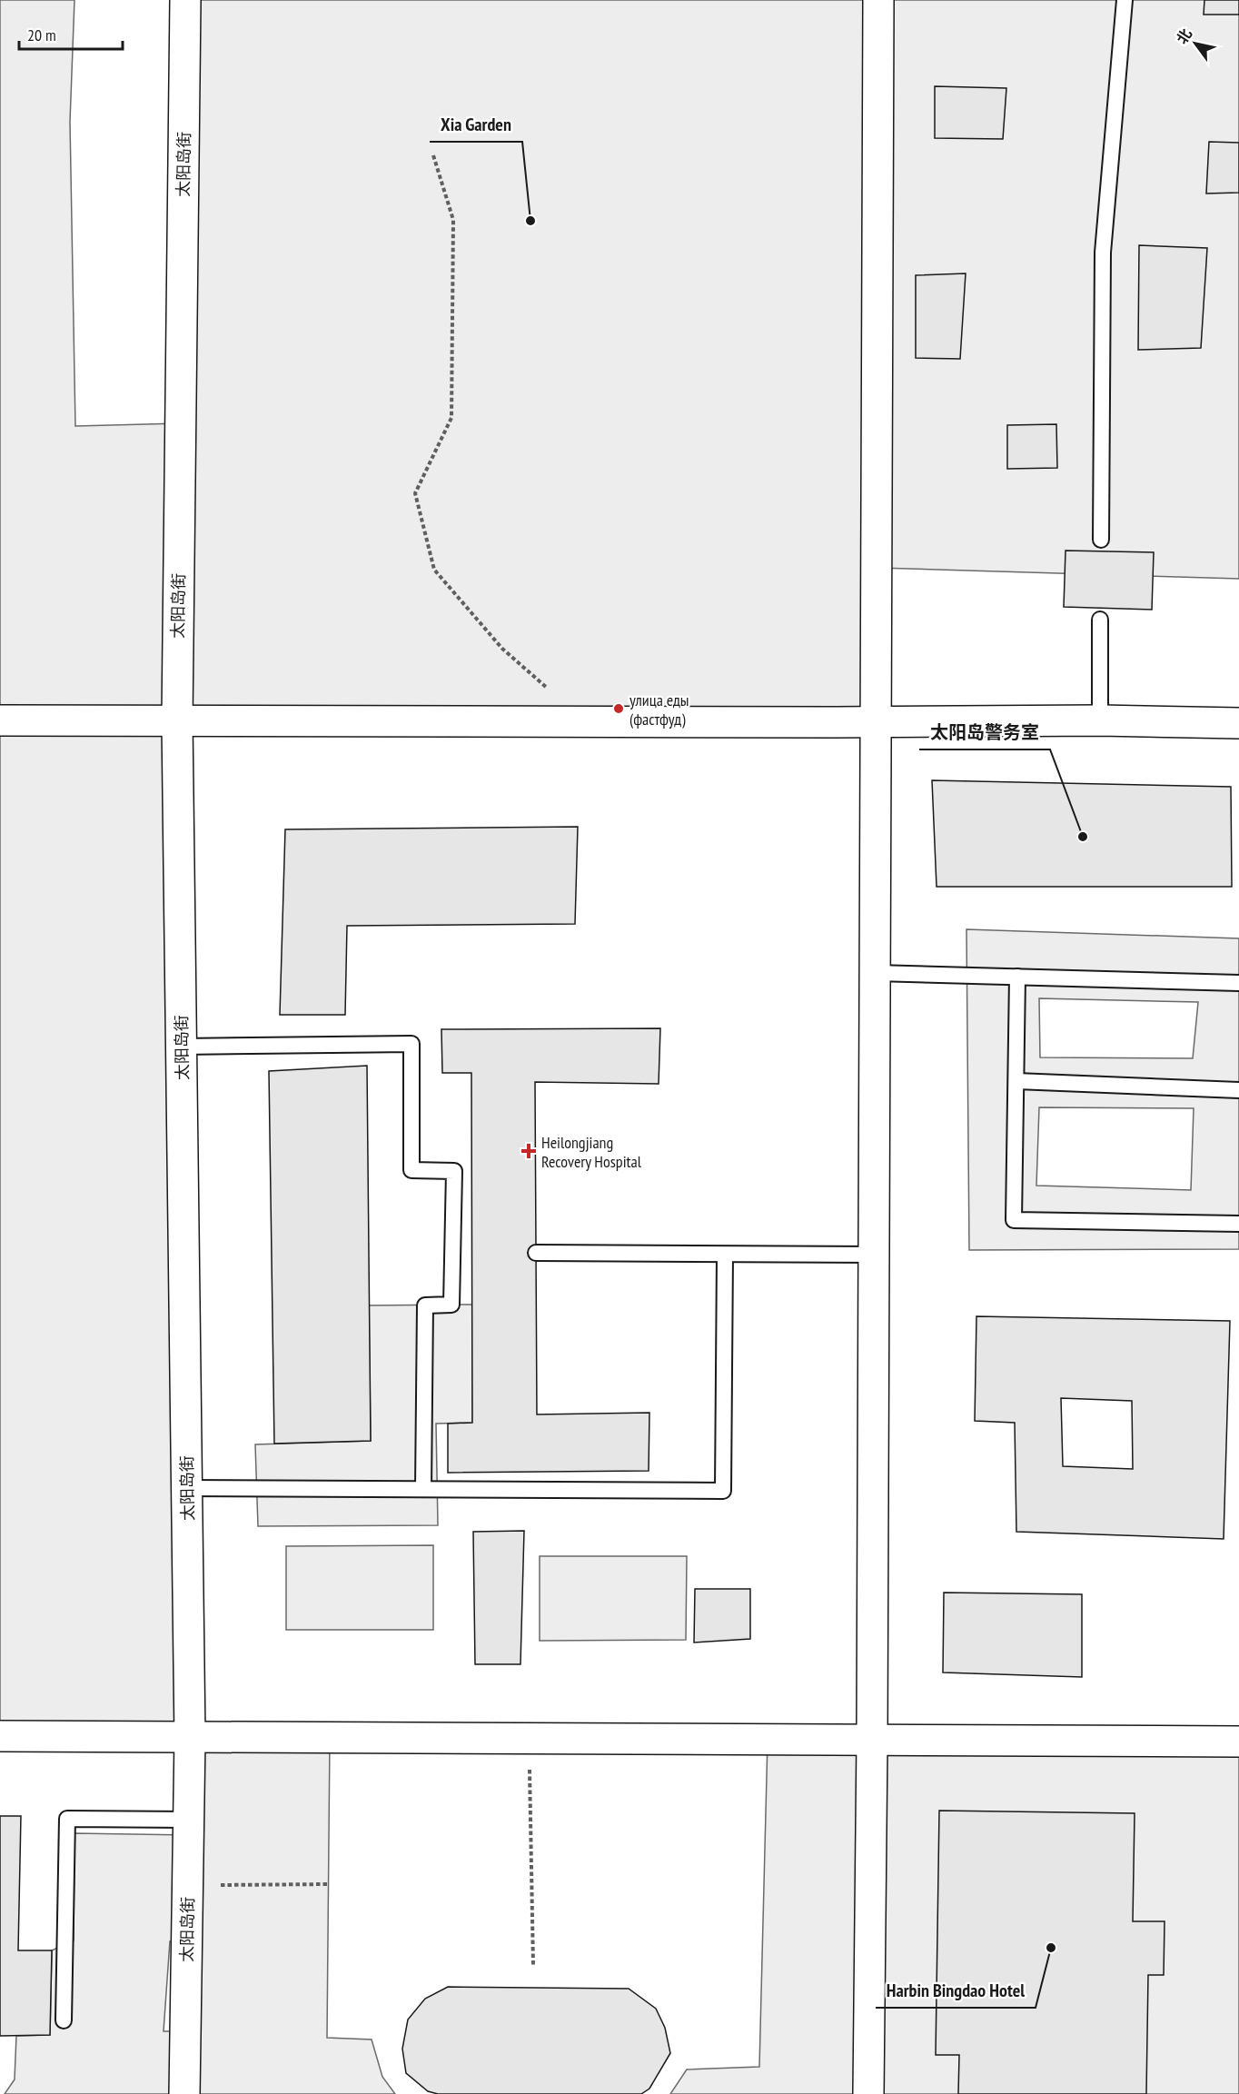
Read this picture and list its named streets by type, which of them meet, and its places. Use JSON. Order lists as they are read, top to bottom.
{
  "streets": {
    "street": ["太阳岛街"]
  },
  "places": {
    "other": [
      "Xia Garden",
      "улица еды (фастфуд)",
      "太阳岛警务室",
      "Harbin Bingdao Hotel"
    ],
    "health": ["Heilongjiang Recovery Hospital"]
  },
  "scale_bar": "20 m",
  "north": "top left"
}
